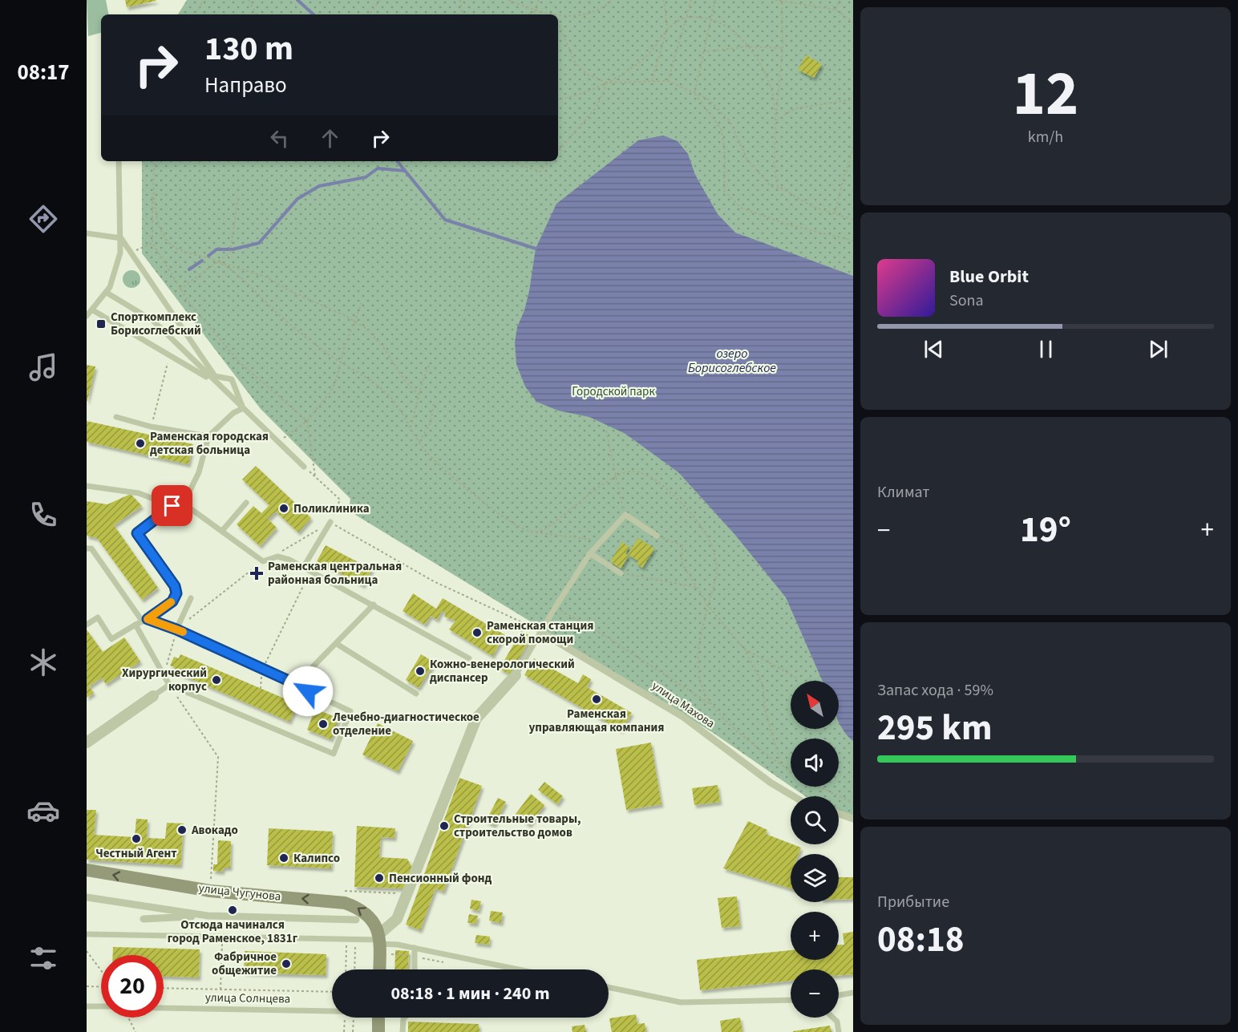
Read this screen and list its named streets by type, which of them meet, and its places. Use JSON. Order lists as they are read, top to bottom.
{
  "streets": {
    "main road": ["улица Чугунова"],
    "street": ["улица Махова"],
    "lane": ["улица Солнцева"]
  },
  "one_way": ["улица Чугунова"],
  "water": ["озеро Борисоглебское"],
  "parks": ["Городской парк"],
  "places": {
    "transit": ["Спорткомплекс Борисоглебский"],
    "other": [
      "Раменская городская детская больница",
      "Поликлиника",
      "Раменская станция скорой помощи",
      "Кожно-венерологический диспансер",
      "Хирургический корпус",
      "Раменская управляющая компания",
      "Лечебно-диагностическое отделение",
      "Строительные товары, строительство домов",
      "Авокадо",
      "Честный Агент",
      "Калипсо",
      "Пенсионный фонд",
      "Отсюда начинался город Раменское, 1831г",
      "Фабричное общежитие"
    ],
    "health": ["Раменская центральная районная больница"]
  },
  "north": "top left",
  "page": {
    "tabs": "08:17",
    "tile": [
      ["12", "km/h"],
      "Климат",
      ["Запас хода · 59%", "295 km"],
      ["Прибытие", "08:18"]
    ],
    "turn": ["130 m", "Направо"],
    "song": ["Blue Orbit", "Sona"],
    "heat": ["−", "19°", "+"],
    "map_buttons": ["+", "−"],
    "limit": "20",
    "trip": "08:18 · 1 мин · 240 m"
  }
}
